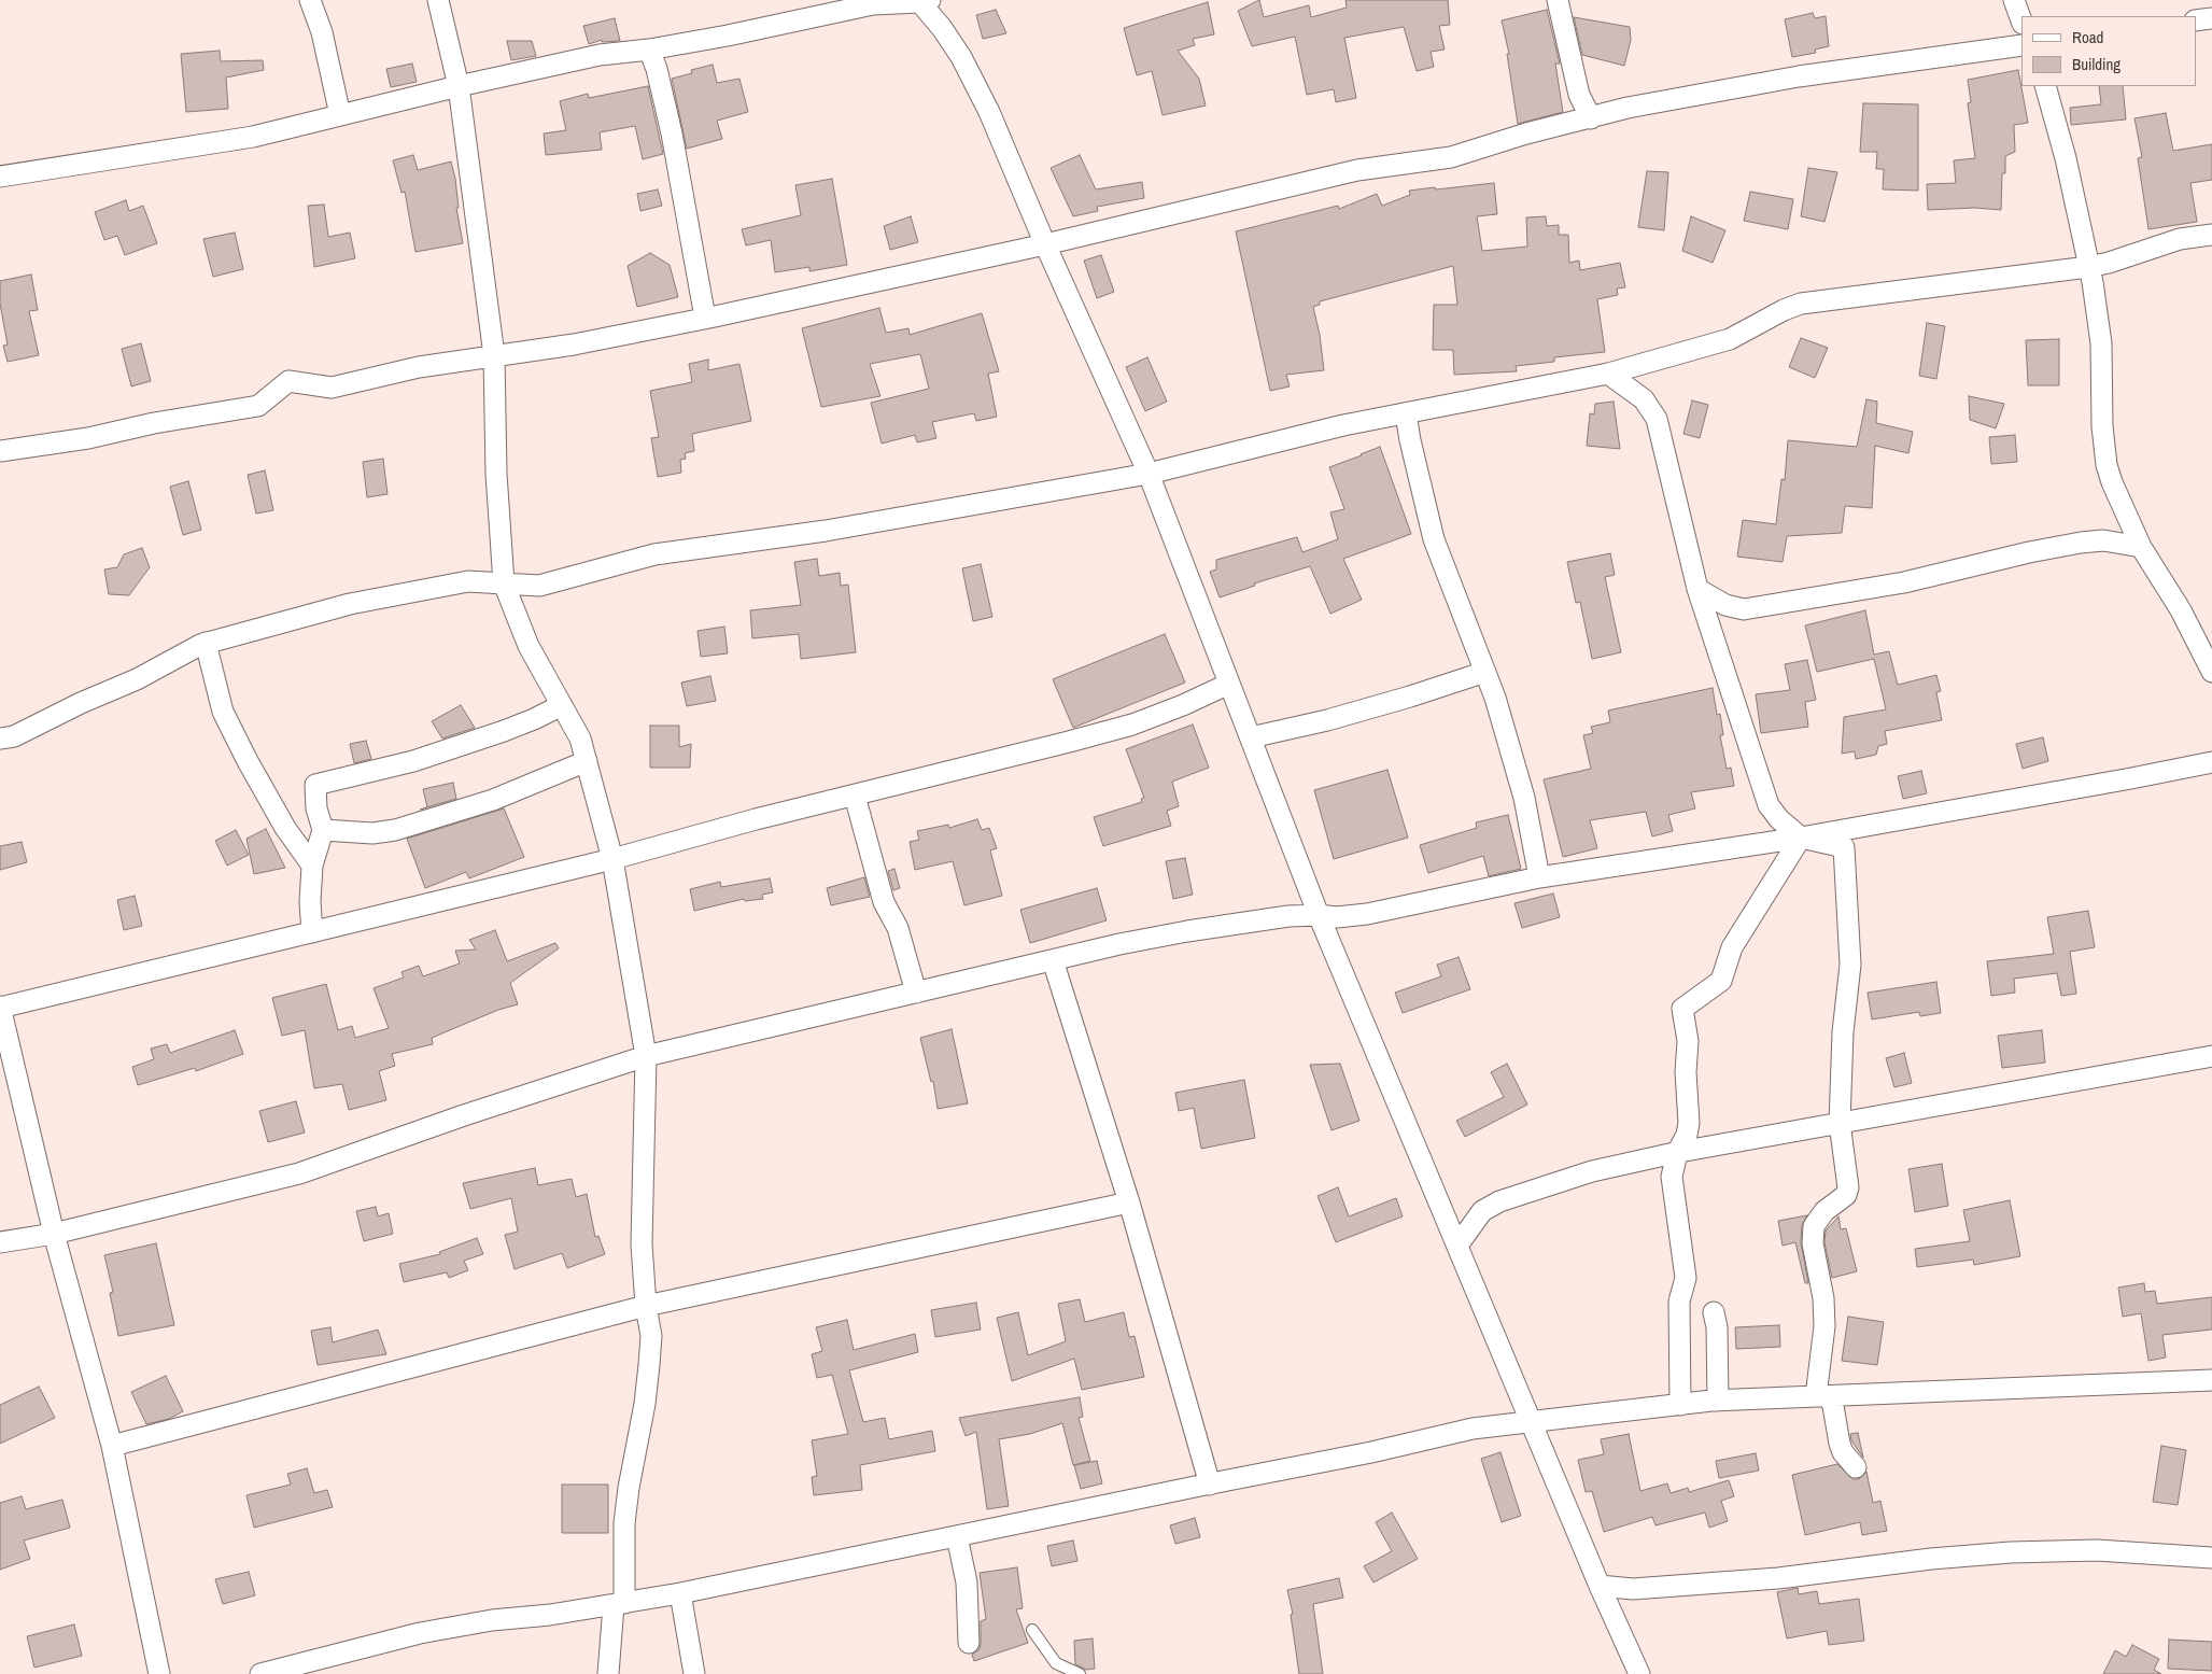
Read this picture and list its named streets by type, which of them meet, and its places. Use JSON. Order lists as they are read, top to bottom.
{
  "legend": ["Road", "Building"]
}
